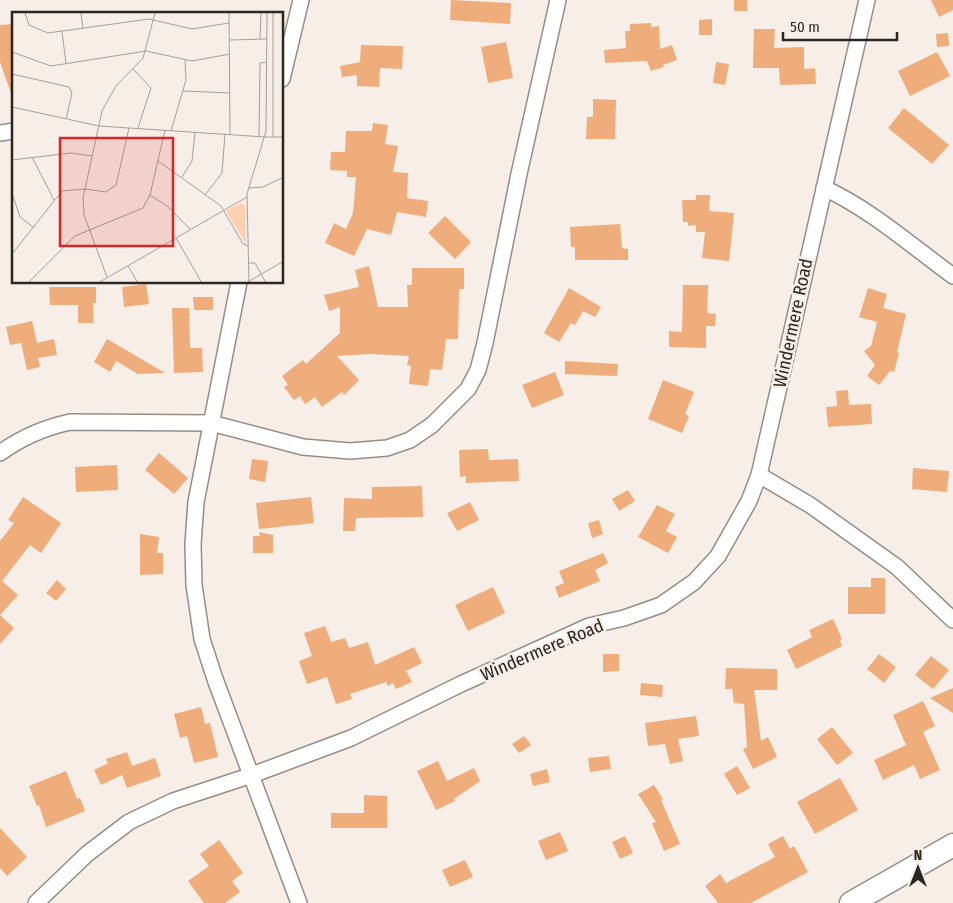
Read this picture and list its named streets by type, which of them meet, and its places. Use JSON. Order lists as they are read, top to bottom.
{
  "streets": {
    "street": ["Windermere Road"]
  },
  "scale_bar": "50 m",
  "north": "top"
}
